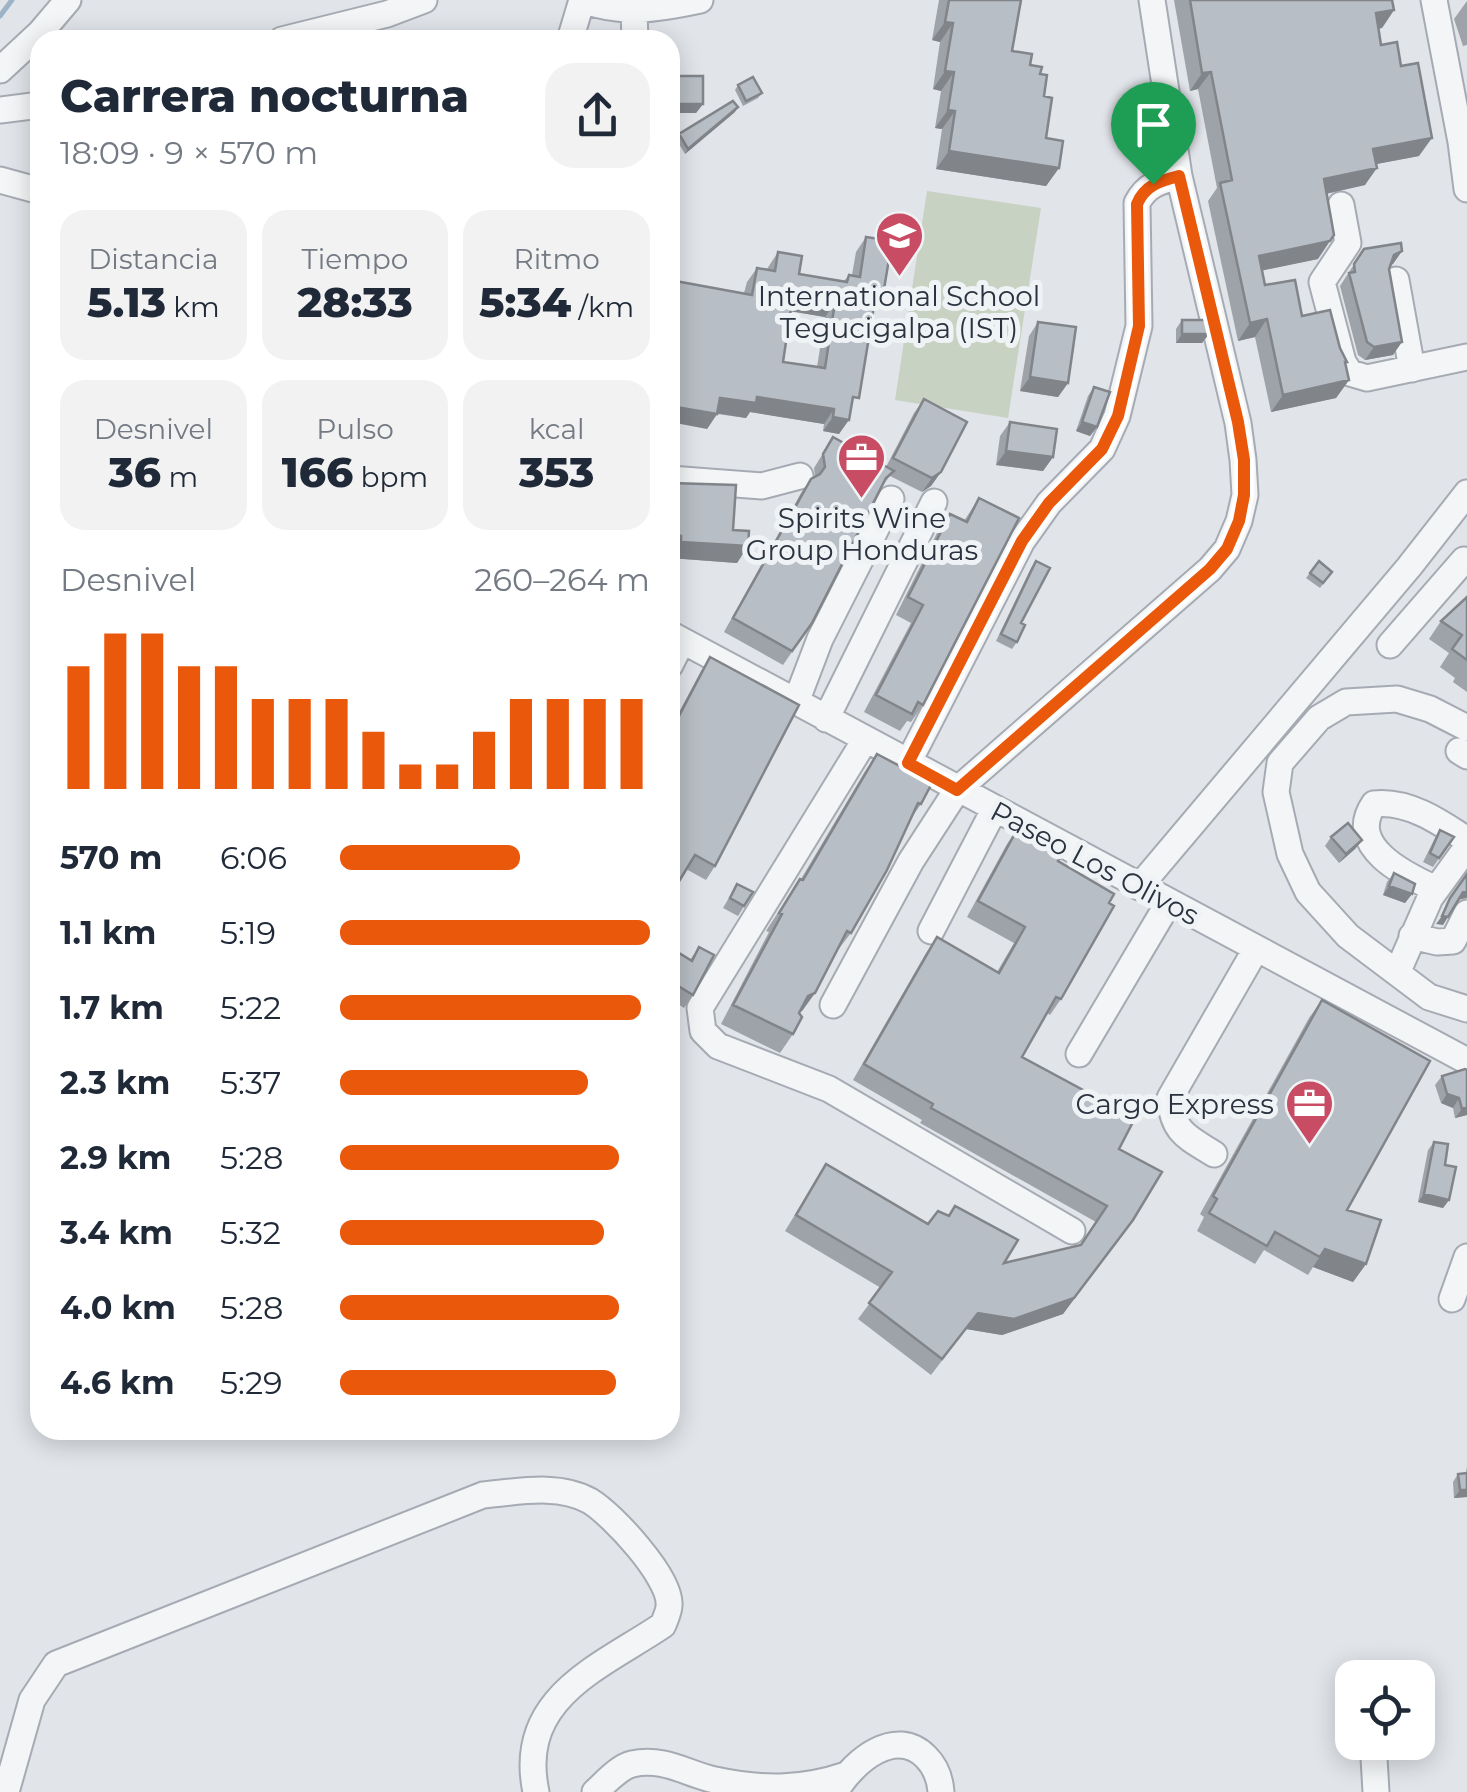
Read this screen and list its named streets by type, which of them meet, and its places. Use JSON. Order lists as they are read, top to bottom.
{
  "streets": {
    "street": ["Paseo Los Olivos"]
  },
  "places": {
    "school or university": ["International School Tegucigalpa (IST)"],
    "office": ["Spirits Wine Group Honduras", "Cargo Express"]
  },
  "page": {
    "heading": ["Carrera nocturna", "18:09 · 9 × 570 m"],
    "stats": [
      ["Distancia", "5.13 km"],
      ["Tiempo", "28:33"],
      ["Ritmo", "5:34 /km"],
      ["Desnivel", "36 m"],
      ["Pulso", "166 bpm"],
      ["kcal", "353"]
    ],
    "chart": ["Desnivel", "260–264 m"],
    "list": [
      {
        "name": "570 m",
        "note": "6:06"
      },
      {
        "name": "1.1 km",
        "note": "5:19"
      },
      {
        "name": "1.7 km",
        "note": "5:22"
      },
      {
        "name": "2.3 km",
        "note": "5:37"
      },
      {
        "name": "2.9 km",
        "note": "5:28"
      },
      {
        "name": "3.4 km",
        "note": "5:32"
      },
      {
        "name": "4.0 km",
        "note": "5:28"
      },
      {
        "name": "4.6 km",
        "note": "5:29"
      }
    ]
  }
}
